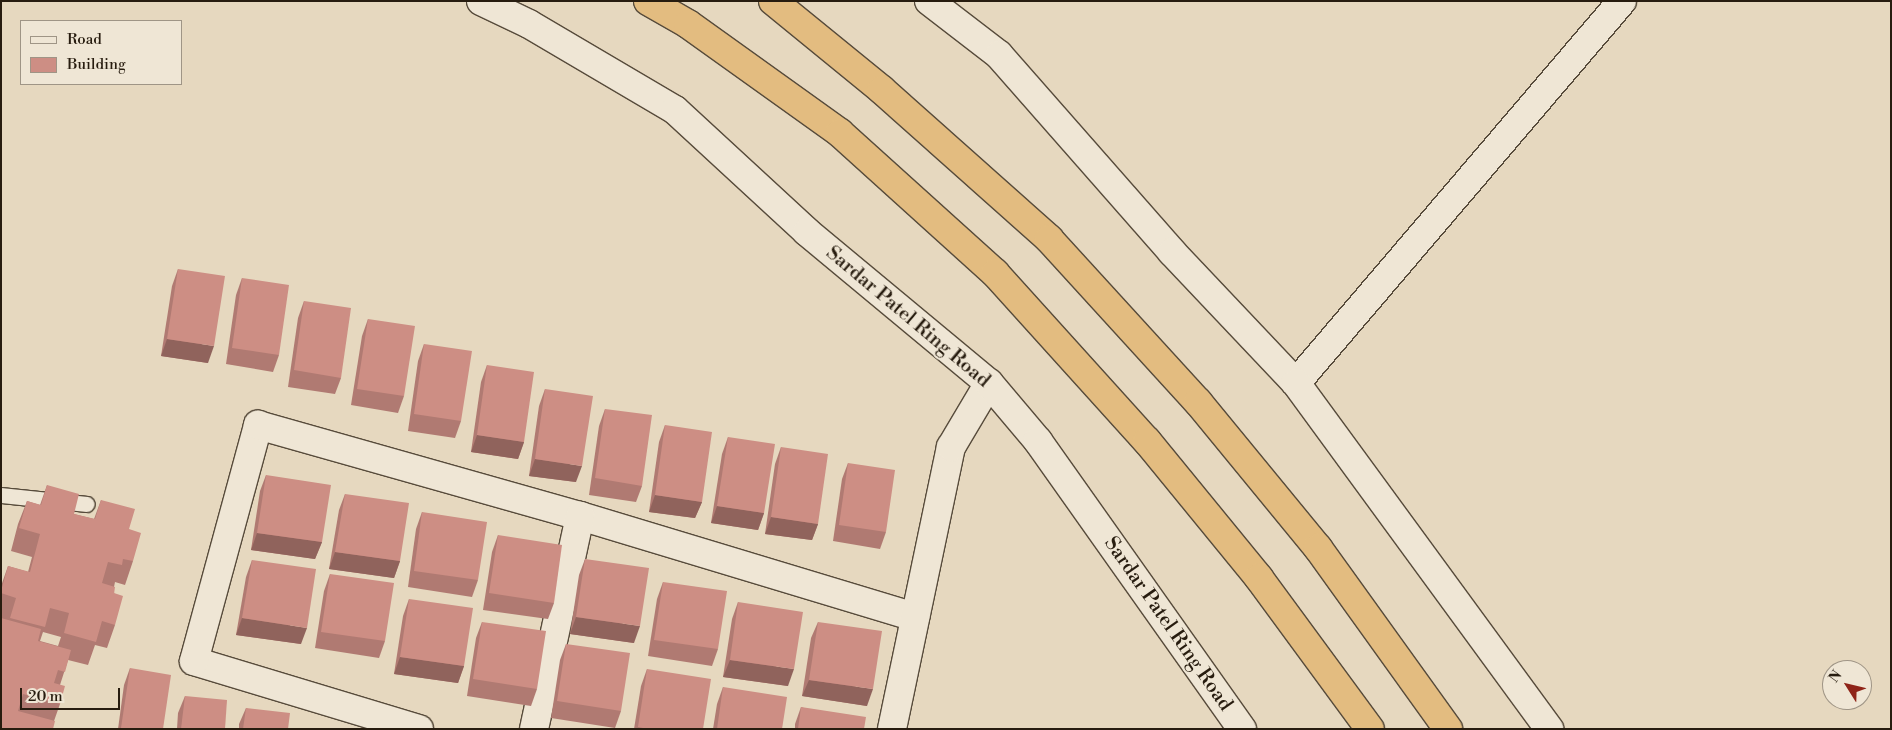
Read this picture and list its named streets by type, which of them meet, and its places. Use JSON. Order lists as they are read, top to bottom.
{
  "streets": {
    "street": ["Sardar Patel Ring Road"]
  },
  "legend": ["Road", "Building"],
  "scale_bar": "20 m",
  "north": "top left"
}
